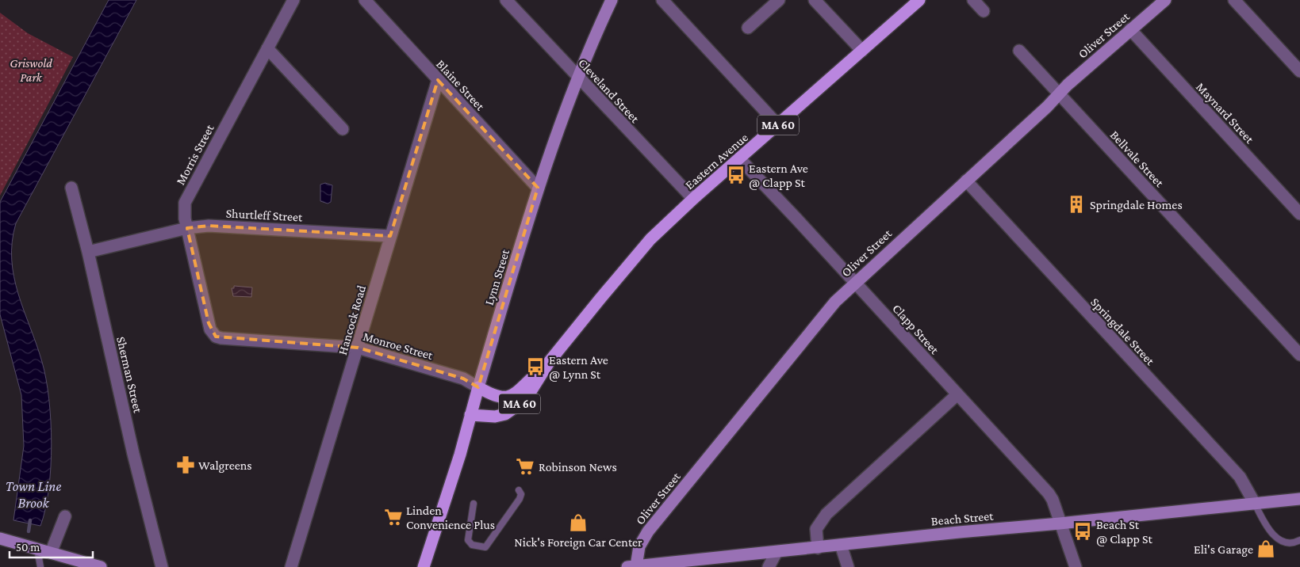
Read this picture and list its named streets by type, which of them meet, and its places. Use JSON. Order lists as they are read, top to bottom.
{
  "streets": {
    "main road": [
      "Oliver Street",
      "MA 60",
      "Eastern Avenue",
      "Lynn Street",
      "Beach Street"
    ],
    "street": [
      "Blaine Street",
      "Cleveland Street",
      "Maynard Street",
      "Morris Street",
      "Bellvale Street",
      "Shurtleff Street",
      "Hancock Road",
      "Clapp Street",
      "Springdale Street",
      "Monroe Street",
      "Sherman Street"
    ]
  },
  "crossings": [
    ["Oliver Street", "Maynard Street"],
    ["Oliver Street", "Bellvale Street"],
    ["Oliver Street", "Clapp Street"],
    ["Oliver Street", "Springdale Street"],
    ["Oliver Street", "Beach Street"],
    ["Blaine Street", "Lynn Street"],
    ["Blaine Street", "Hancock Road"],
    ["Cleveland Street", "Eastern Avenue"],
    ["Cleveland Street", "Lynn Street"],
    ["Morris Street", "Shurtleff Street"],
    ["Morris Street", "Monroe Street"],
    ["Eastern Avenue", "Lynn Street"],
    ["Eastern Avenue", "Clapp Street"],
    ["Eastern Avenue", "Monroe Street"],
    ["Shurtleff Street", "Hancock Road"],
    ["Shurtleff Street", "Sherman Street"],
    ["Lynn Street", "Monroe Street"],
    ["Hancock Road", "Monroe Street"],
    ["Clapp Street", "Beach Street"],
    ["Springdale Street", "Beach Street"]
  ],
  "water": ["Town Line Brook"],
  "parks": ["Griswold Park"],
  "places": {
    "bus stop": ["Eastern Ave @ Clapp St", "Eastern Ave @ Lynn St", "Beach St @ Clapp St"],
    "building": ["Springdale Homes"],
    "pharmacy": ["Walgreens"],
    "supermarket": ["Robinson News", "Linden Convenience Plus"],
    "shop": ["Nick's Foreign Car Center", "Eli's Garage"]
  },
  "scale_bar": "50 m"
}
